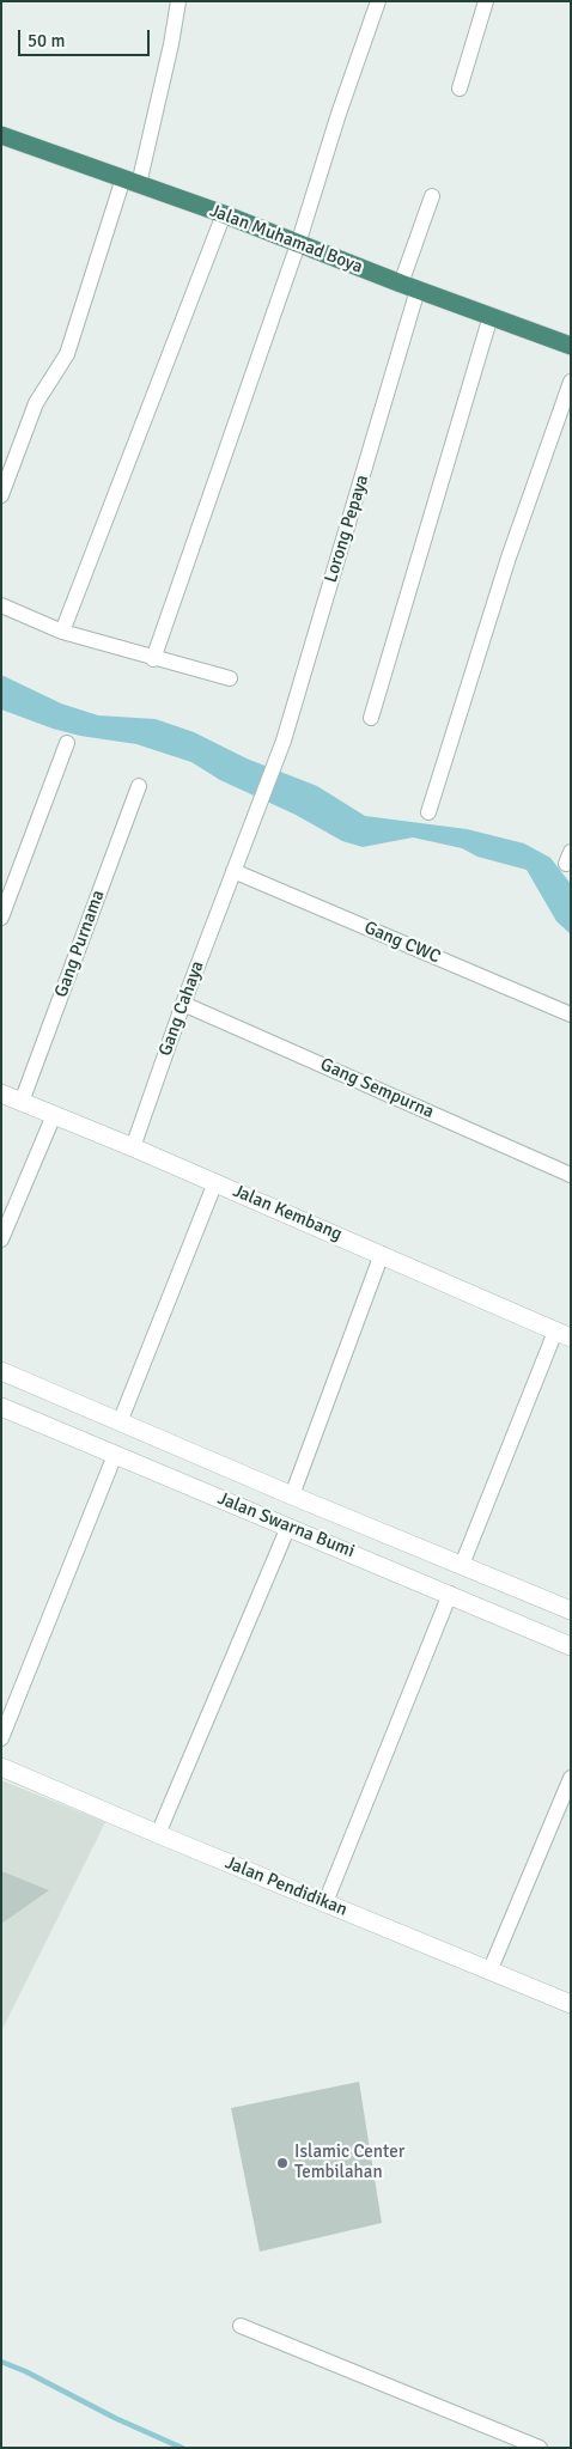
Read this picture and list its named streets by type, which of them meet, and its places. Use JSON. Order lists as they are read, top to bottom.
{
  "streets": {
    "highway": ["Jalan Muhamad Boya"],
    "street": [
      "Lorong Pepaya",
      "Gang CWC",
      "Gang Purnama",
      "Gang Cahaya",
      "Gang Sempurna",
      "Jalan Kembang",
      "Jalan Swarna Bumi",
      "Jalan Pendidikan"
    ]
  },
  "crossings": [
    ["Jalan Muhamad Boya", "Lorong Pepaya"],
    ["Lorong Pepaya", "Gang Cahaya"],
    ["Gang CWC", "Gang Cahaya"],
    ["Gang Purnama", "Jalan Kembang"],
    ["Gang Cahaya", "Gang Sempurna"],
    ["Gang Cahaya", "Jalan Kembang"]
  ],
  "places": ["Islamic Center Tembilahan"],
  "scale_bar": "50 m"
}
